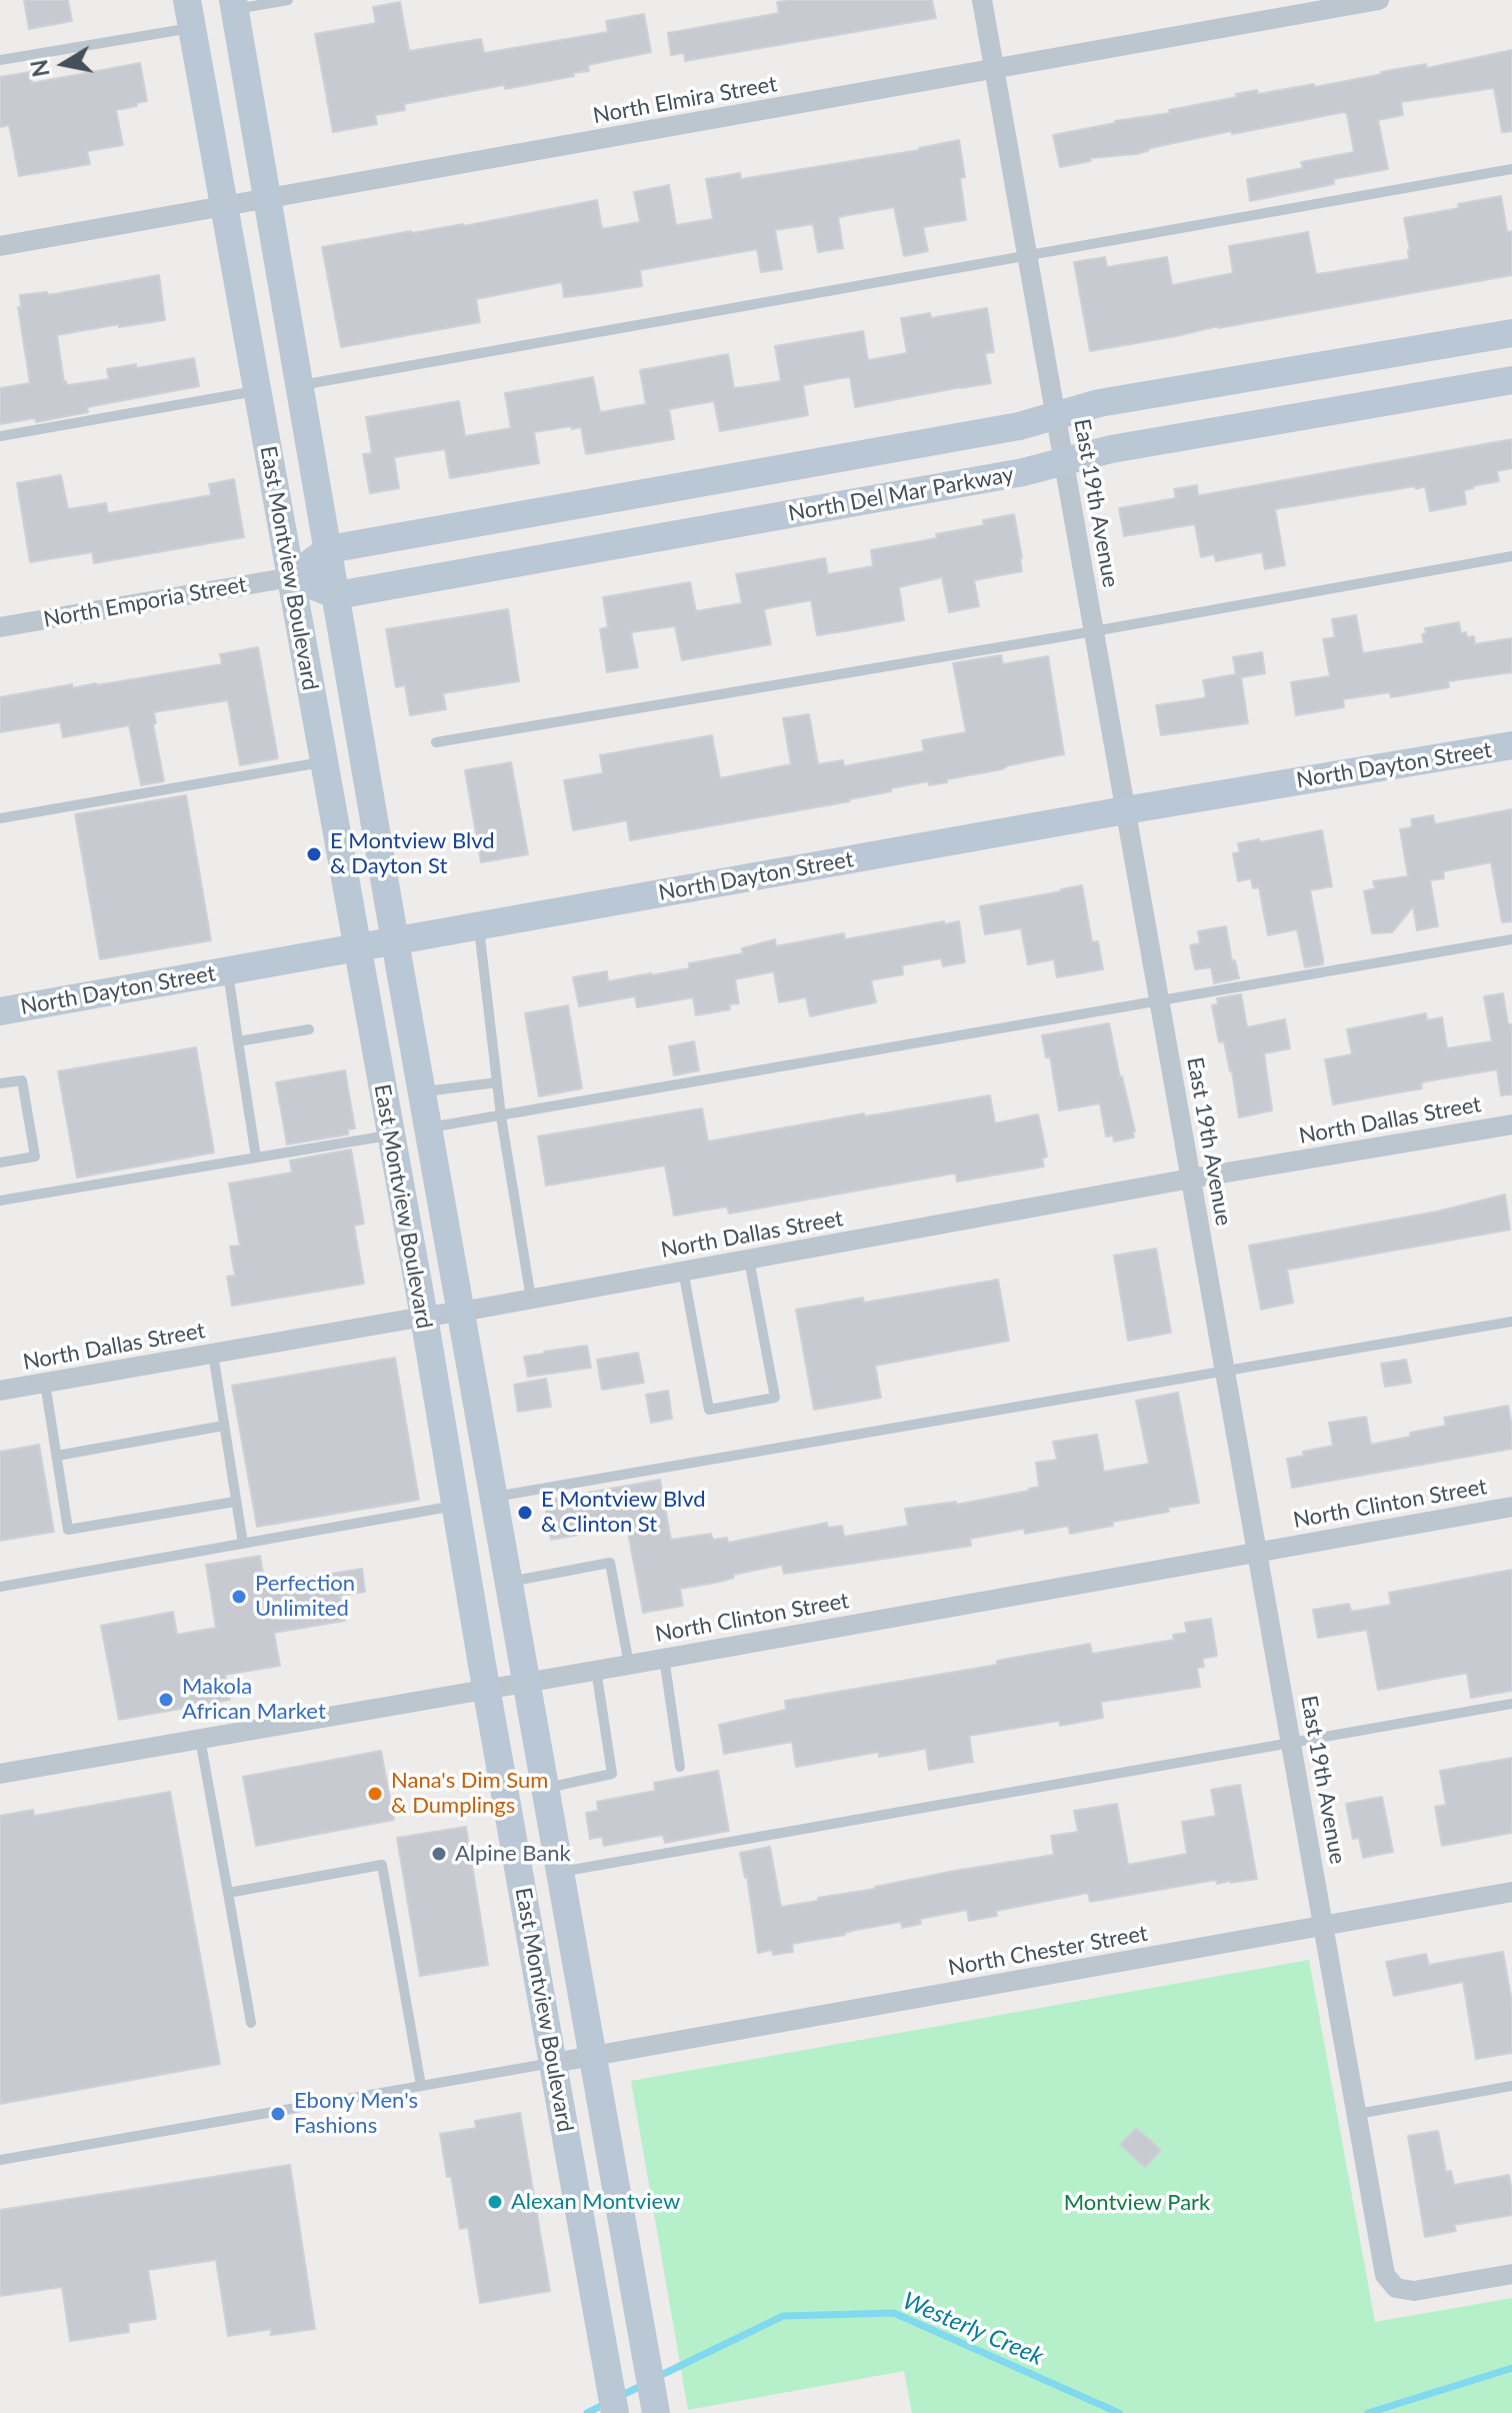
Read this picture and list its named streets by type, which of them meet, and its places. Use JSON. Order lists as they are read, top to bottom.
{
  "streets": {
    "main road": [
      "North Del Mar Parkway",
      "East Montview Boulevard",
      "North Emporia Street",
      "North Dayton Street"
    ],
    "street": [
      "North Elmira Street",
      "East 19th Avenue",
      "North Dallas Street",
      "North Clinton Street",
      "North Chester Street"
    ]
  },
  "crossings": [
    ["North Elmira Street", "East 19th Avenue"],
    ["North Elmira Street", "East Montview Boulevard"],
    ["North Del Mar Parkway", "East 19th Avenue"],
    ["North Del Mar Parkway", "East Montview Boulevard"],
    ["North Del Mar Parkway", "North Emporia Street"],
    ["East 19th Avenue", "North Dayton Street"],
    ["East 19th Avenue", "North Dallas Street"],
    ["East 19th Avenue", "North Clinton Street"],
    ["East 19th Avenue", "North Chester Street"],
    ["East Montview Boulevard", "North Emporia Street"],
    ["East Montview Boulevard", "North Dayton Street"],
    ["East Montview Boulevard", "North Dallas Street"],
    ["East Montview Boulevard", "North Clinton Street"],
    ["East Montview Boulevard", "North Chester Street"]
  ],
  "water": ["Westerly Creek"],
  "parks": ["Montview Park"],
  "places": [
    "E Montview Blvd & Dayton St",
    "E Montview Blvd & Clinton St",
    "Perfection Unlimited",
    "Makola African Market",
    "Nana's Dim Sum & Dumplings",
    "Alpine Bank",
    "Ebony Men's Fashions",
    "Alexan Montview"
  ],
  "north": "left"
}
